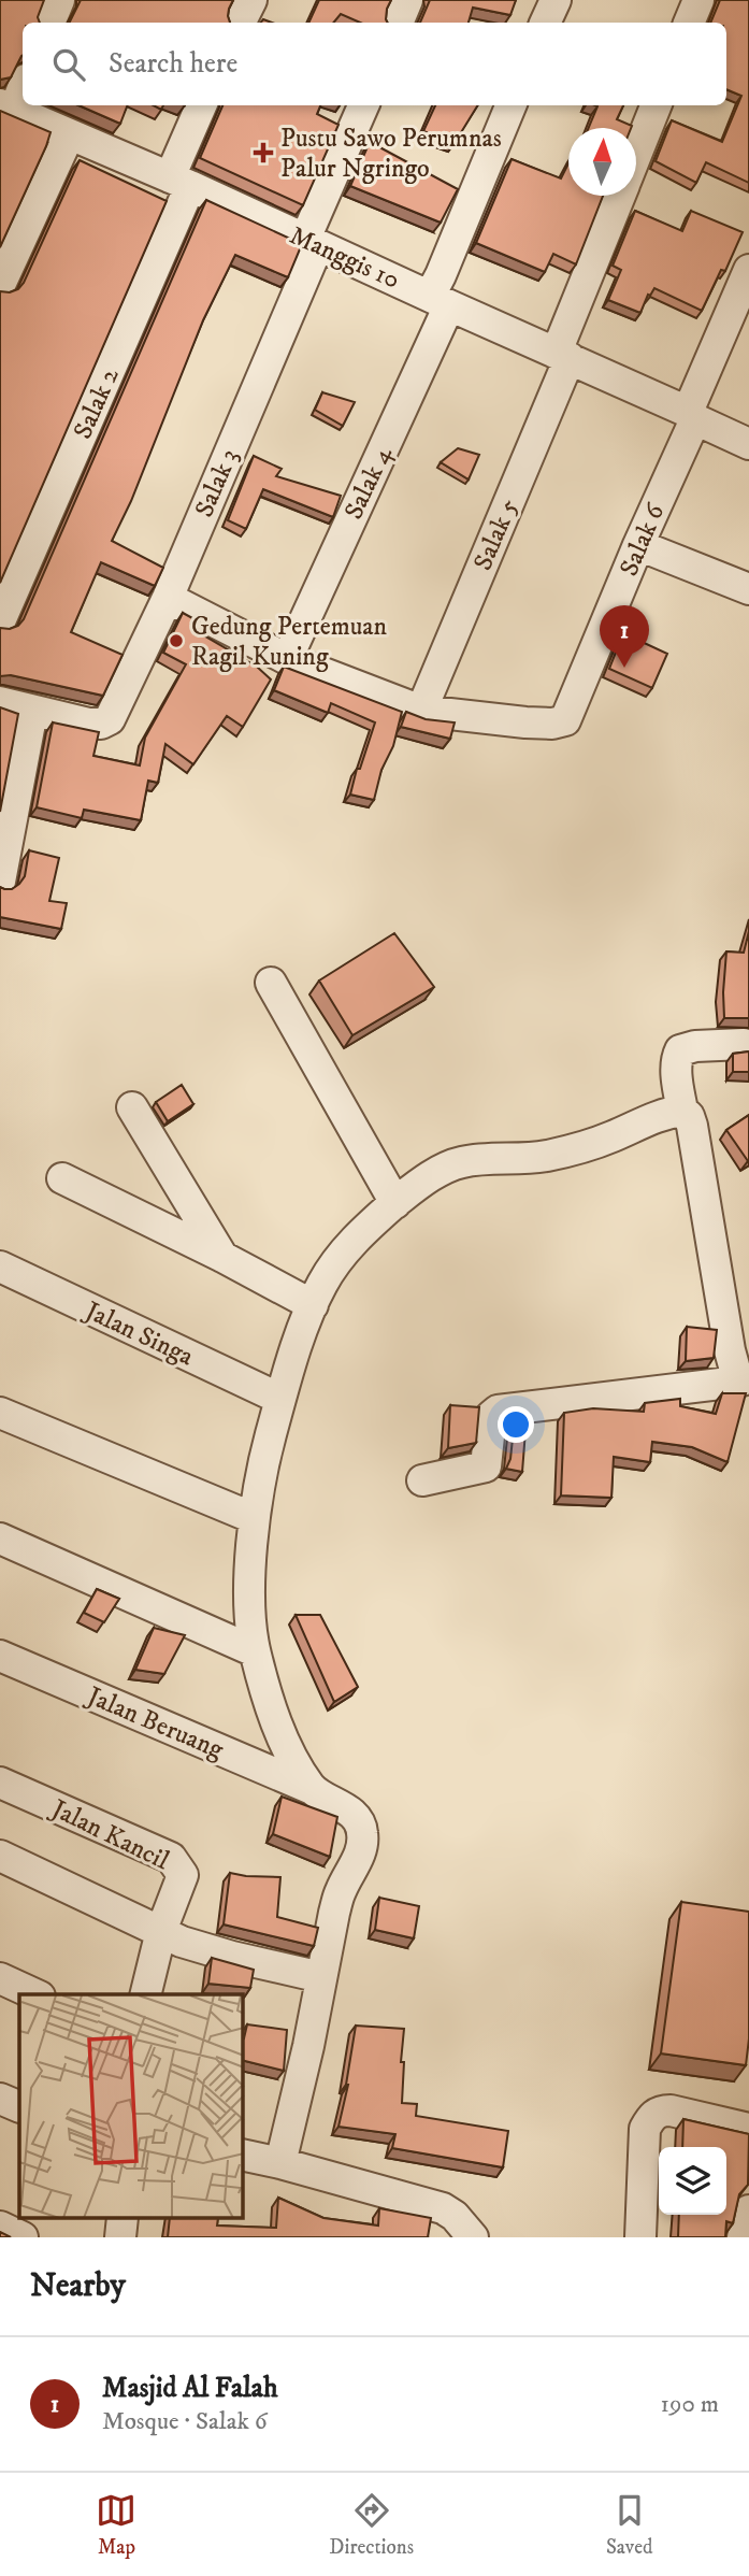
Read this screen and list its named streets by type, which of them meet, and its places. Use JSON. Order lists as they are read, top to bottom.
{
  "streets": {
    "street": [
      "Manggis 10",
      "Salak 2",
      "Salak 3",
      "Salak 4",
      "Salak 5",
      "Salak 6",
      "Jalan Singa",
      "Jalan Beruang",
      "Jalan Kancil"
    ]
  },
  "crossings": [
    ["Manggis 10", "Salak 2"],
    ["Manggis 10", "Salak 3"],
    ["Manggis 10", "Salak 4"],
    ["Manggis 10", "Salak 5"],
    ["Manggis 10", "Salak 6"],
    ["Salak 5", "Salak 6"]
  ],
  "places": {
    "health": ["Pustu Sawo Perumnas Palur Ngringo"],
    "other": ["Gedung Pertemuan Ragil Kuning"]
  },
  "north": "top",
  "page": {
    "search": "Search here",
    "pins": "1",
    "heading": "Nearby",
    "list": [
      {
        "mark": "1",
        "name": "Masjid Al Falah",
        "note": "Mosque · Salak 6",
        "value": "190 m"
      }
    ],
    "nav": ["Map", "Directions", "Saved"]
  }
}
